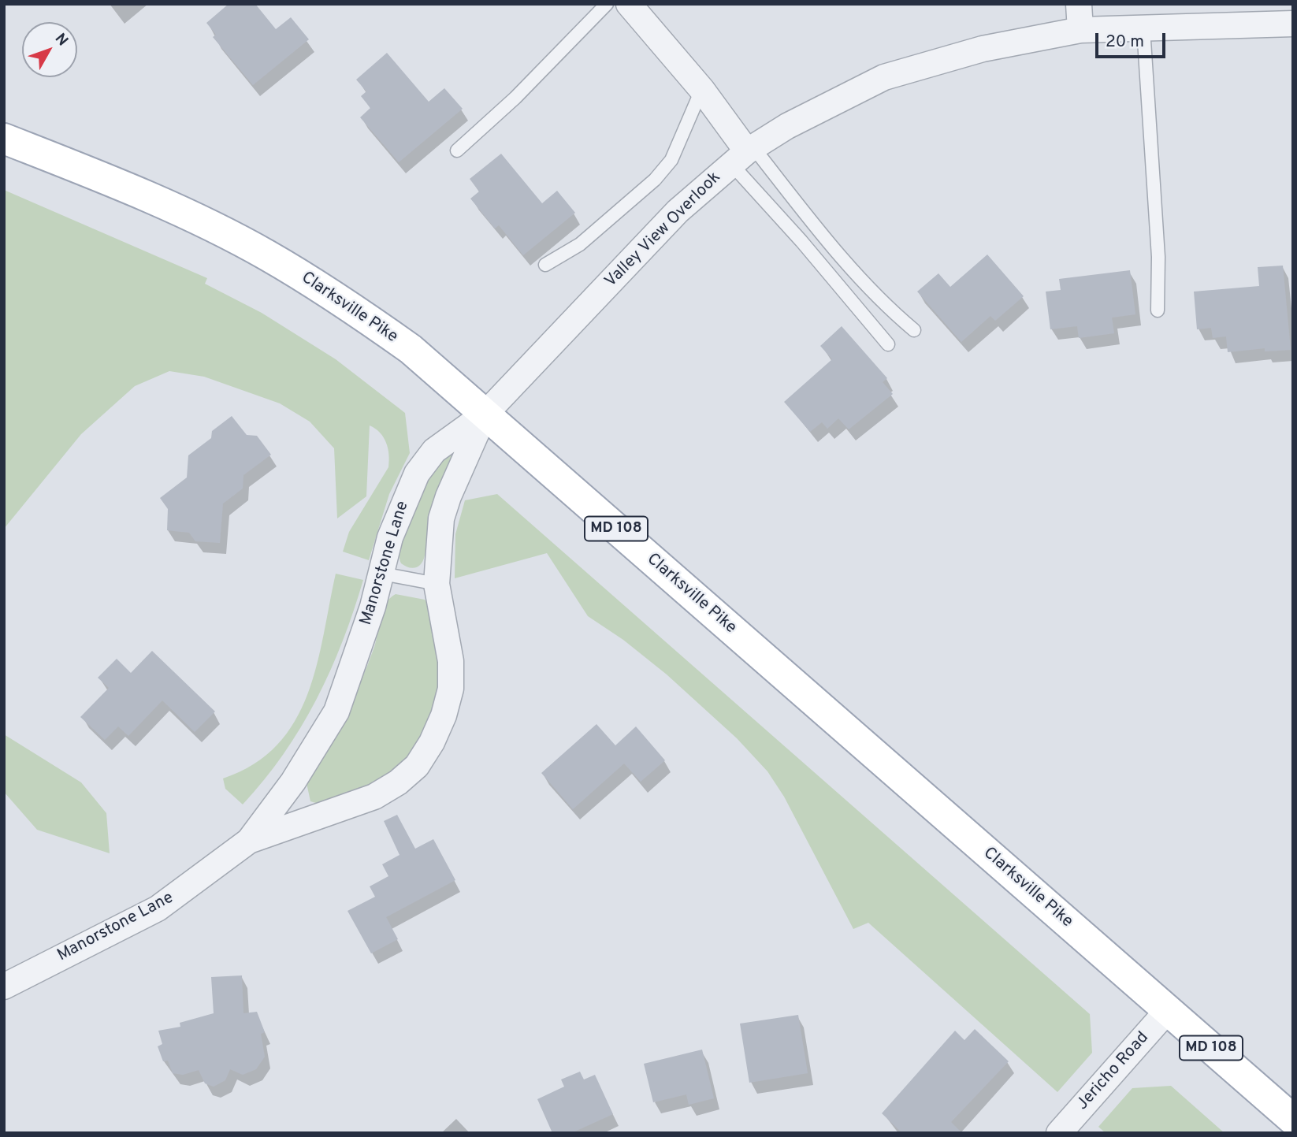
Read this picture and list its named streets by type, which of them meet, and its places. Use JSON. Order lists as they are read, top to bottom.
{
  "streets": {
    "main road": ["Clarksville Pike", "MD 108"],
    "street": ["Valley View Overlook", "Manorstone Lane", "Jericho Road"]
  },
  "crossings": [
    ["Valley View Overlook", "Clarksville Pike"],
    ["Valley View Overlook", "Manorstone Lane"],
    ["Clarksville Pike", "Manorstone Lane"],
    ["Clarksville Pike", "Jericho Road"]
  ],
  "scale_bar": "20 m",
  "north": "top right"
}
